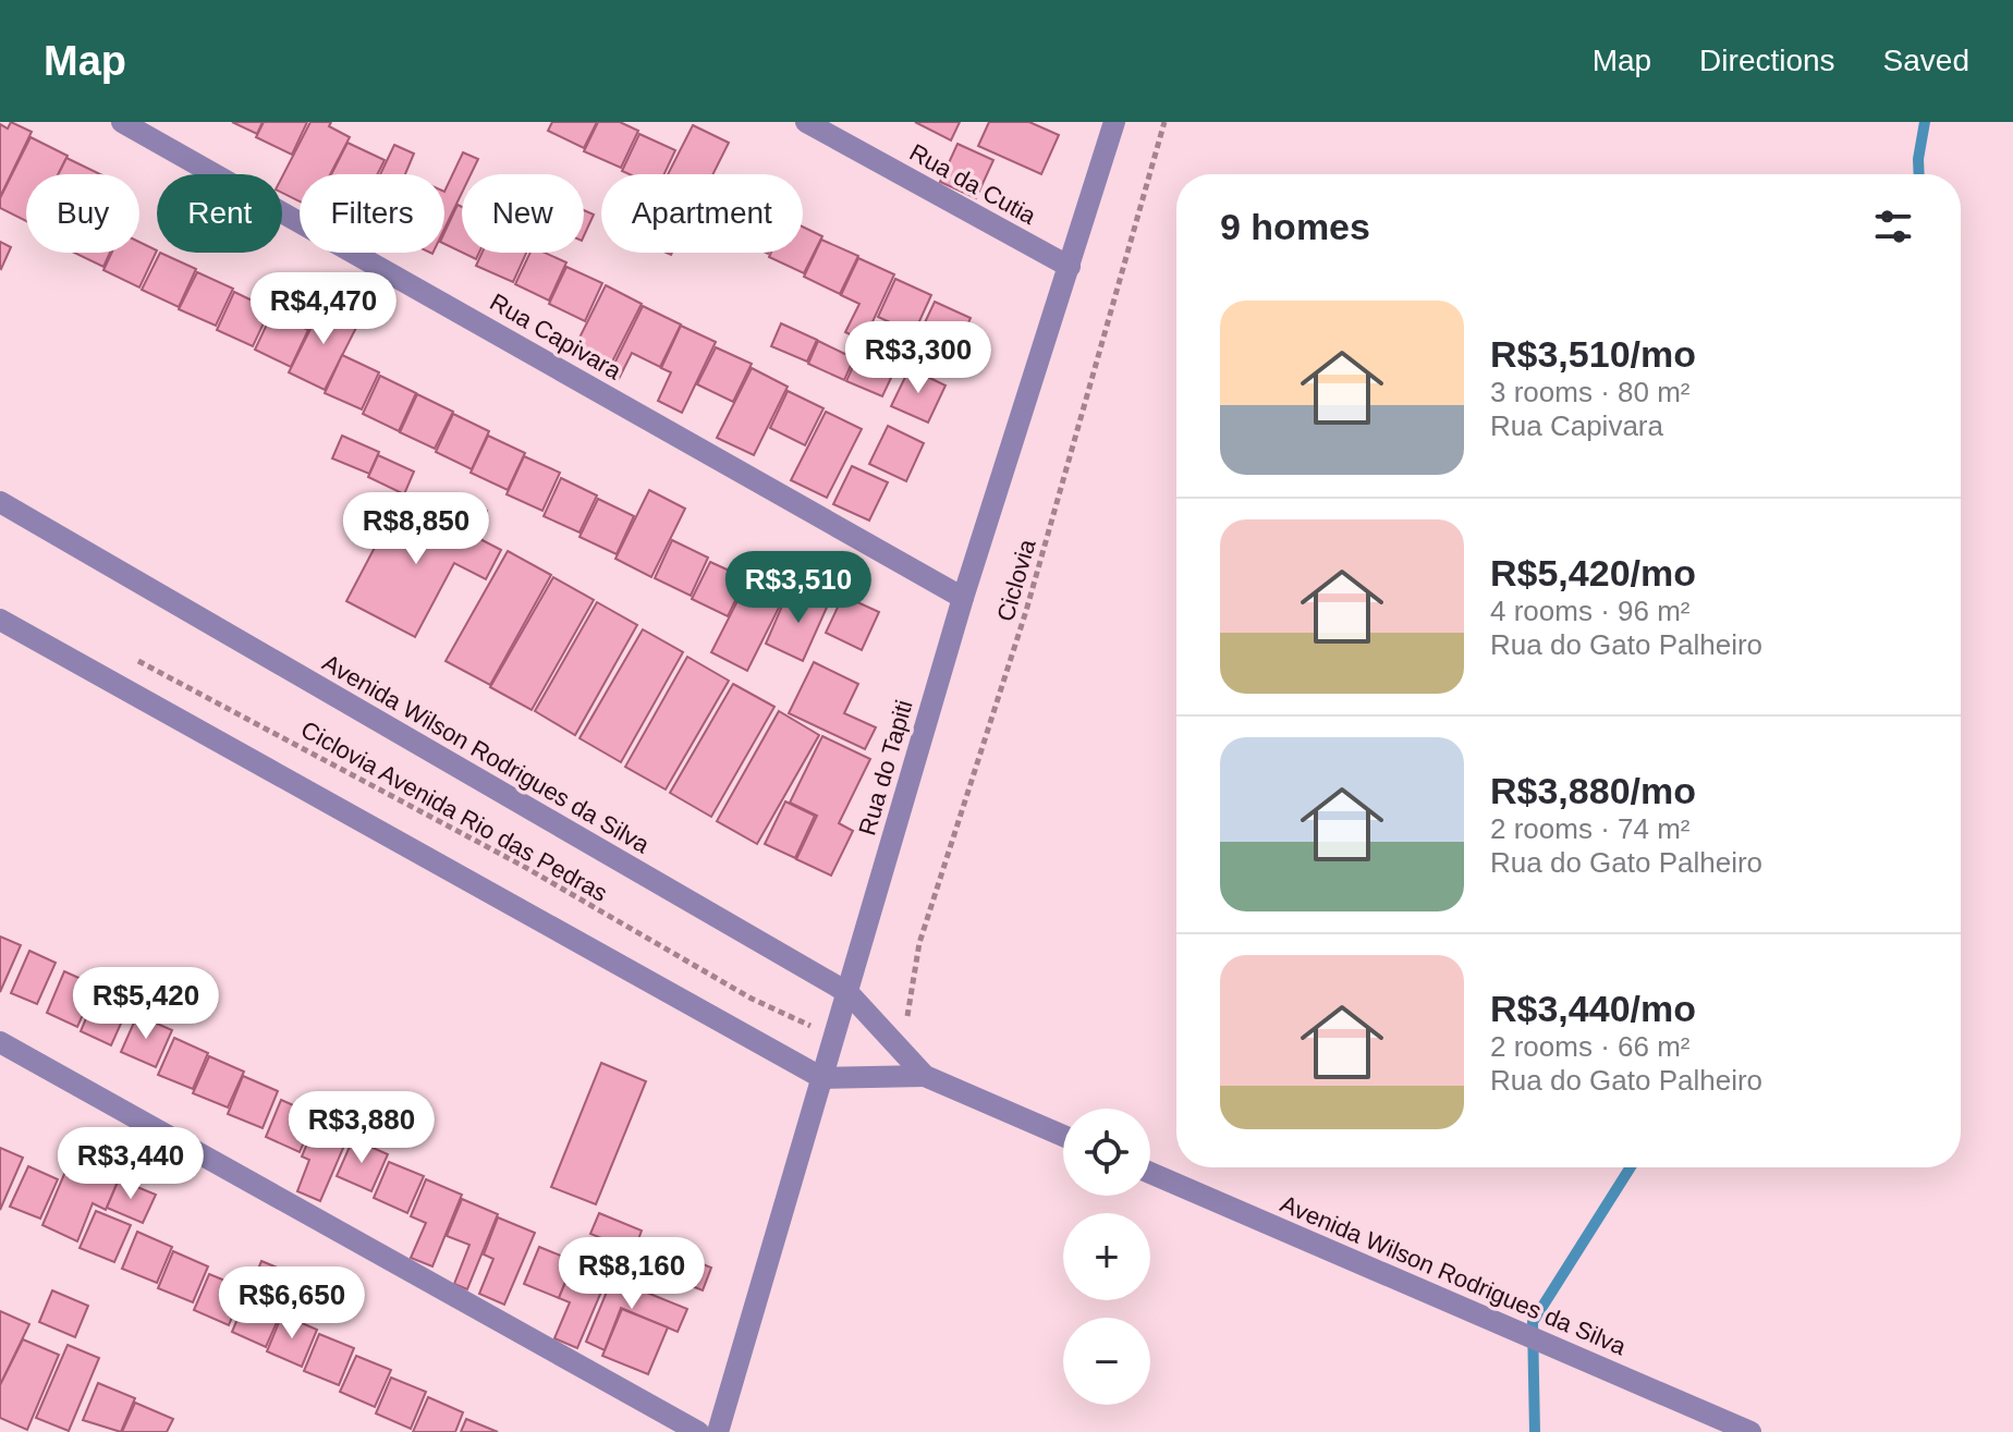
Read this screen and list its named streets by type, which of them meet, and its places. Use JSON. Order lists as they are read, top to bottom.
{
  "streets": {
    "street": [
      "Rua da Cutia",
      "Rua Capivara",
      "Avenida Wilson Rodrigues da Silva",
      "Rua do Tapiti"
    ],
    "path": ["Ciclovia", "Ciclovia Avenida Rio das Pedras"]
  },
  "crossings": [
    ["Rua da Cutia", "Rua do Tapiti"],
    ["Rua Capivara", "Rua do Tapiti"],
    ["Ciclovia", "Avenida Wilson Rodrigues da Silva"],
    ["Avenida Wilson Rodrigues da Silva", "Rua do Tapiti"],
    ["Rua do Tapiti", "Ciclovia Avenida Rio das Pedras"]
  ],
  "page": {
    "header": "Map",
    "nav": ["Map", "Directions", "Saved"],
    "chip": [
      "Buy",
      "Rent",
      "Filters",
      "New",
      "Apartment"
    ],
    "heading": "9 homes",
    "price": [
      "R$4,470",
      "R$3,300",
      "R$8,850",
      "R$3,510",
      "R$5,420",
      "R$3,880",
      "R$3,440",
      "R$8,160",
      "R$6,650"
    ],
    "list": [
      {
        "name": "R$3,510/mo",
        "note": "3 rooms · 80 m² · Rua Capivara"
      },
      {
        "name": "R$5,420/mo",
        "note": "4 rooms · 96 m² · Rua do Gato Palheiro"
      },
      {
        "name": "R$3,880/mo",
        "note": "2 rooms · 74 m² · Rua do Gato Palheiro"
      },
      {
        "name": "R$3,440/mo",
        "note": "2 rooms · 66 m² · Rua do Gato Palheiro"
      }
    ],
    "map_buttons": ["+", "−"]
  }
}
